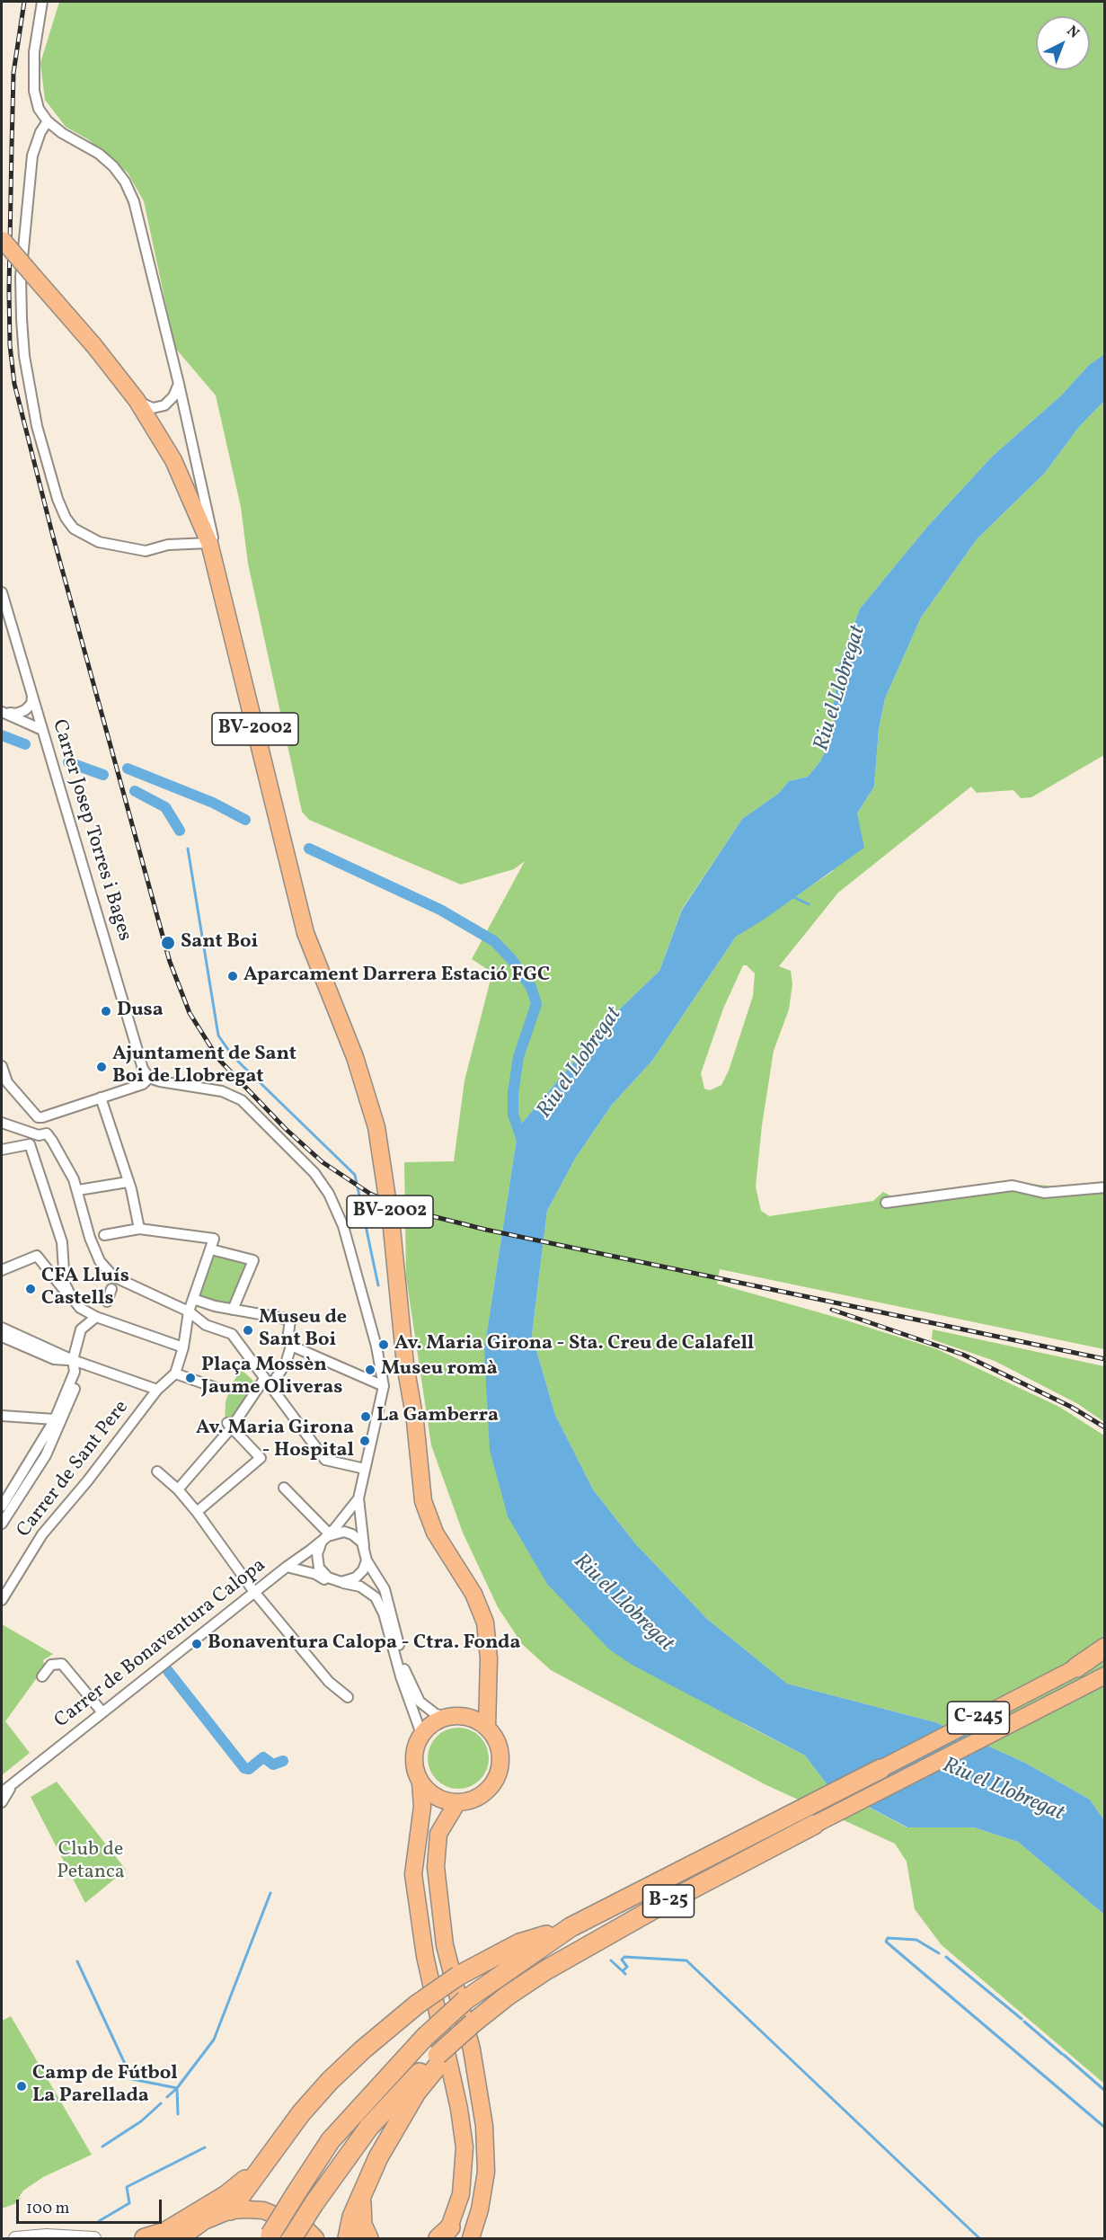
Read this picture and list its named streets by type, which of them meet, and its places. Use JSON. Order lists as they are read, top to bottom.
{
  "streets": {
    "highway": ["C-245", "B-25"],
    "main road": ["BV-2002"],
    "street": ["Carrer Josep Torres i Bages", "Carrer de Sant Pere", "Carrer de Bonaventura Calopa"]
  },
  "crossings": [
    ["C-245", "B-25"]
  ],
  "water": ["Riu el Llobregat"],
  "parks": ["Club de Petanca"],
  "places": [
    "Sant Boi",
    "Aparcament Darrera Estació FGC",
    "Dusa",
    "Ajuntament de Sant Boi de Llobregat",
    "CFA Lluís Castells",
    "Museu de Sant Boi",
    "Av. Maria Girona - Sta. Creu de Calafell",
    "Museu romà",
    "Plaça Mossèn Jaume Oliveras",
    "La Gamberra",
    "Av. Maria Girona - Hospital",
    "Bonaventura Calopa - Ctra. Fonda",
    "Camp de Fútbol La Parellada"
  ],
  "scale_bar": "100 m",
  "north": "top right"
}
